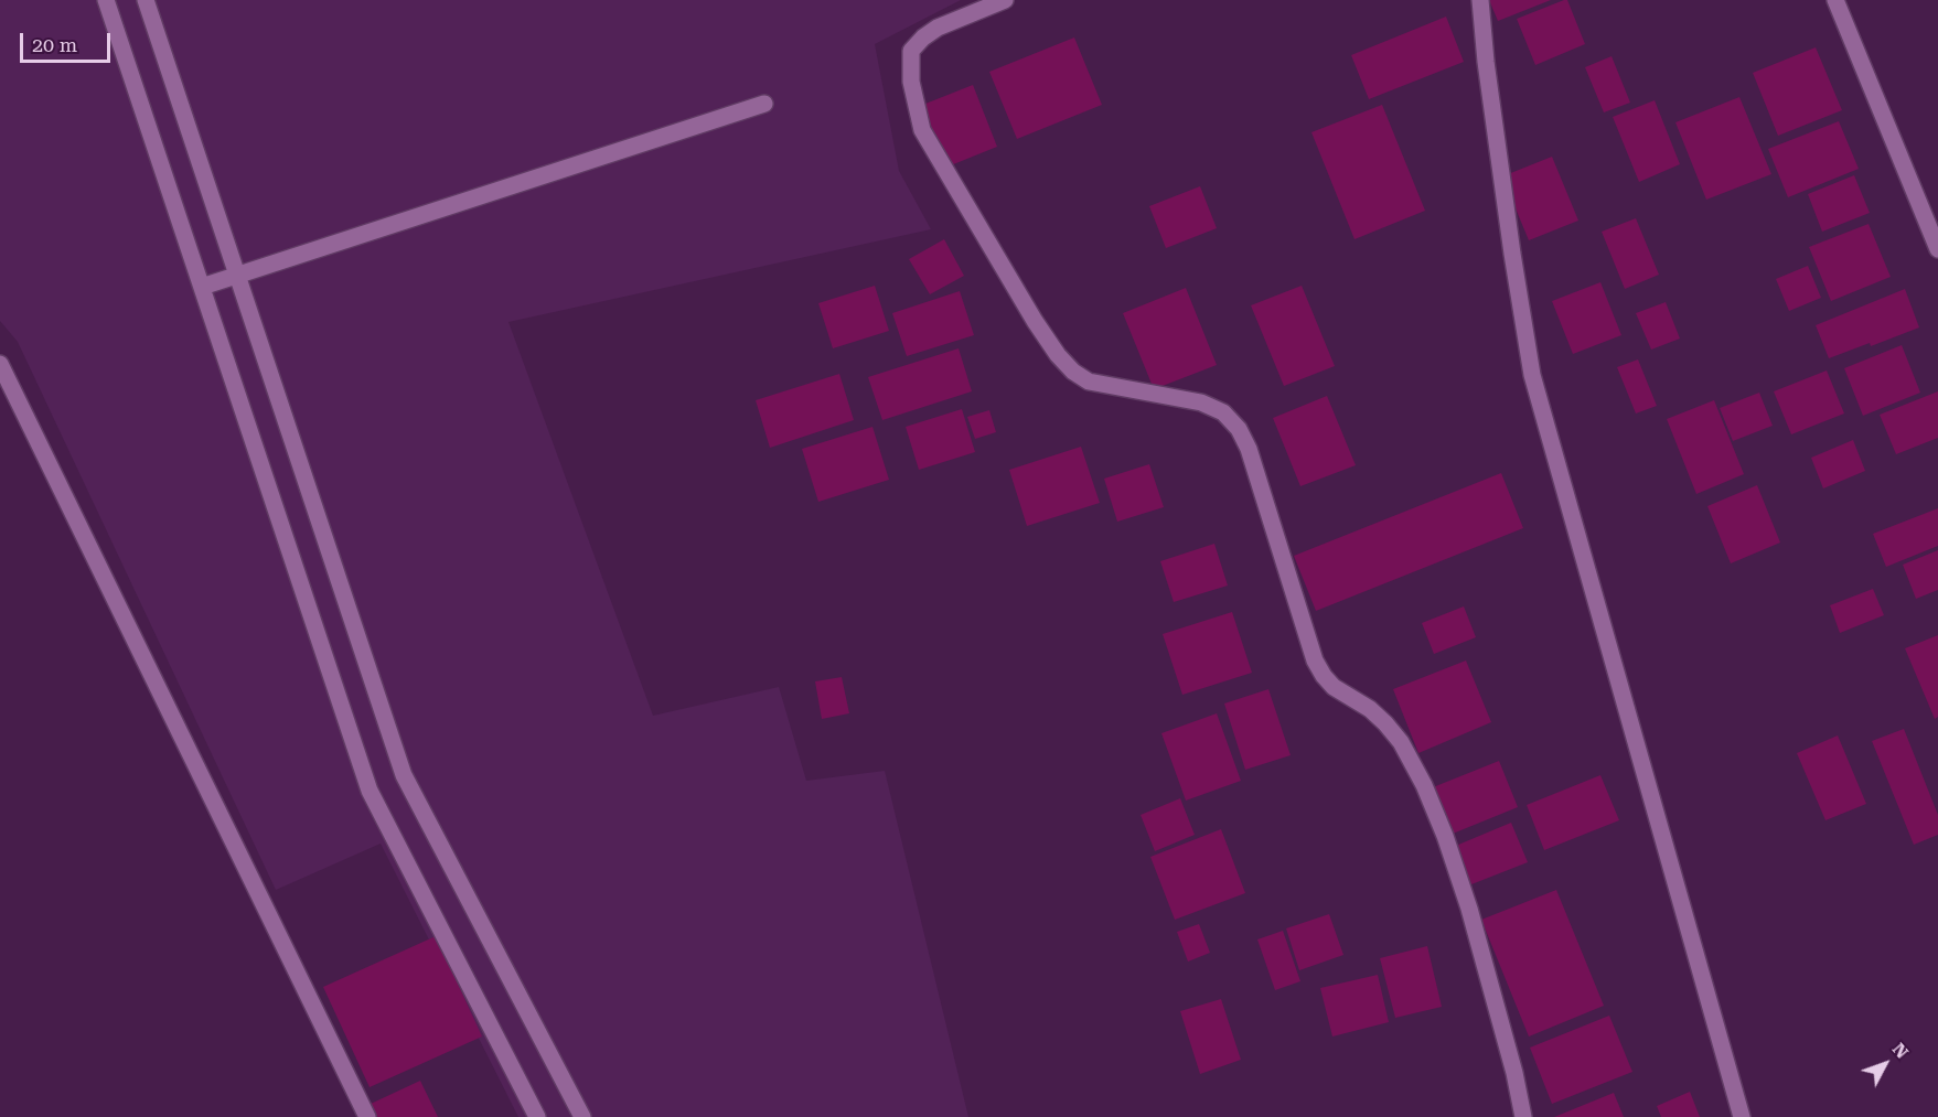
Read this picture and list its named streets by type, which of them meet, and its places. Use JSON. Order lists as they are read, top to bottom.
{
  "scale_bar": "20 m",
  "north": "top right"
}
